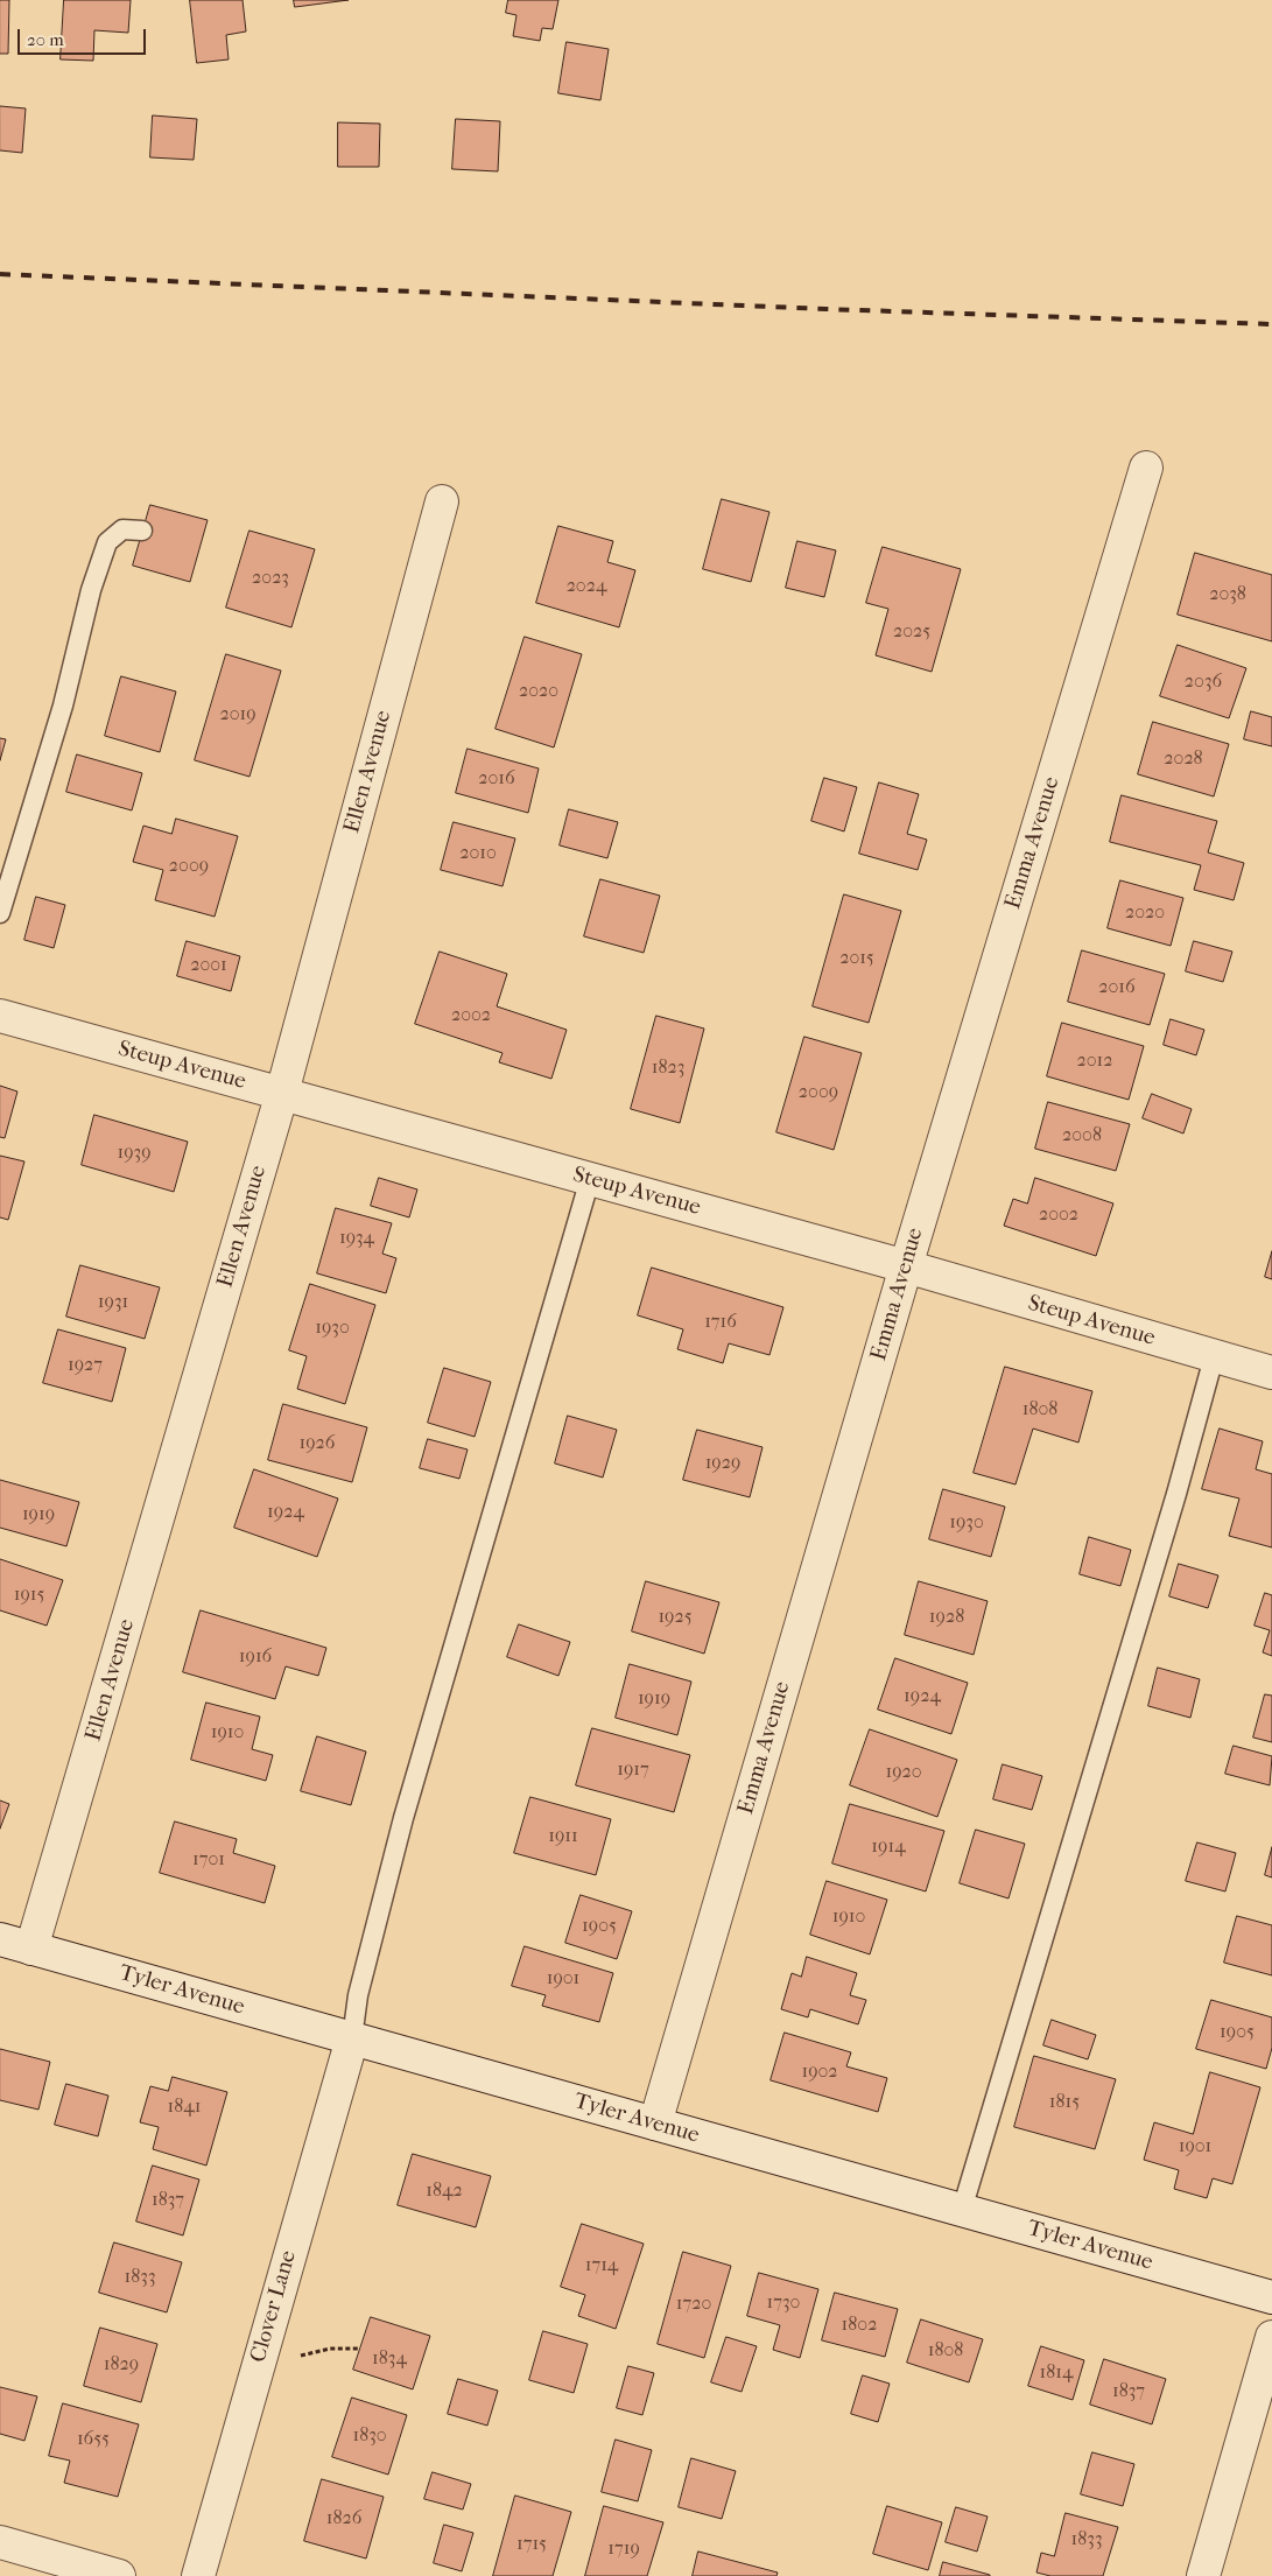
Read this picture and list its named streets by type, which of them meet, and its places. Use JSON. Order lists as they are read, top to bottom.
{
  "streets": {
    "street": [
      "Ellen Avenue",
      "Emma Avenue",
      "Steup Avenue",
      "Tyler Avenue",
      "Clover Lane"
    ]
  },
  "crossings": [
    ["Ellen Avenue", "Steup Avenue"],
    ["Ellen Avenue", "Tyler Avenue"],
    ["Emma Avenue", "Steup Avenue"],
    ["Emma Avenue", "Tyler Avenue"],
    ["Tyler Avenue", "Clover Lane"]
  ],
  "house_numbers": [
    "2023",
    "2024",
    "2038",
    "2025",
    "2036",
    "2020",
    "2019",
    "2028",
    "2016",
    "2010",
    "2009",
    "2020",
    "2015",
    "2001",
    "2016",
    "2002",
    "2012",
    "1823",
    "2009",
    "2008",
    "1939",
    "2002",
    "1934",
    "1931",
    "1716",
    "1930",
    "1927",
    "1808",
    "1926",
    "1929",
    "1924",
    "1919",
    "1930",
    "1915",
    "1925",
    "1928",
    "1916",
    "1924",
    "1919",
    "1910",
    "1917",
    "1920",
    "1911",
    "1914",
    "1701",
    "1910",
    "1905",
    "1901",
    "1905",
    "1902",
    "1815",
    "1841",
    "1901",
    "1842",
    "1837",
    "1714",
    "1833",
    "1730",
    "1720",
    "1802",
    "1808",
    "1834",
    "1829",
    "1814",
    "1837",
    "1830",
    "1655",
    "1826",
    "1833",
    "1715",
    "1719"
  ],
  "scale_bar": "20 m"
}
